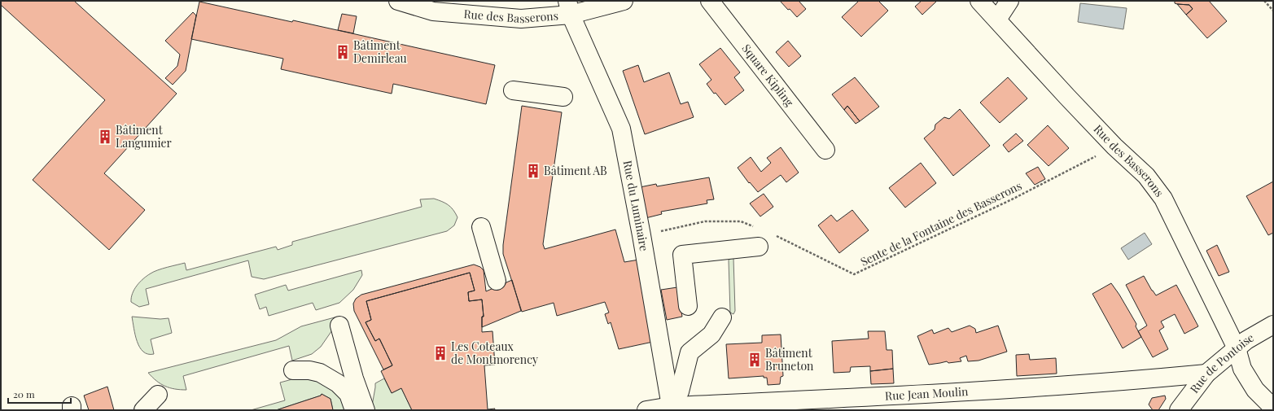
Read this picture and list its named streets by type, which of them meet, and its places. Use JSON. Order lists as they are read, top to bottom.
{
  "streets": {
    "street": [
      "Rue des Basserons",
      "Square Kipling",
      "Rue du Luminaire",
      "Rue de Pontoise",
      "Rue Jean Moulin"
    ],
    "path": ["Sente de la Fontaine des Basserons"]
  },
  "crossings": [
    ["Rue des Basserons", "Rue du Luminaire"],
    ["Rue des Basserons", "Sente de la Fontaine des Basserons"],
    ["Rue des Basserons", "Rue de Pontoise"],
    ["Rue du Luminaire", "Rue Jean Moulin"],
    ["Rue de Pontoise", "Rue Jean Moulin"]
  ],
  "places": {
    "building": [
      "Bâtiment Demirleau",
      "Bâtiment Langumier",
      "Bâtiment AB",
      "Les Coteaux de Montmorency",
      "Bâtiment Bruneton"
    ]
  },
  "scale_bar": "20 m"
}
